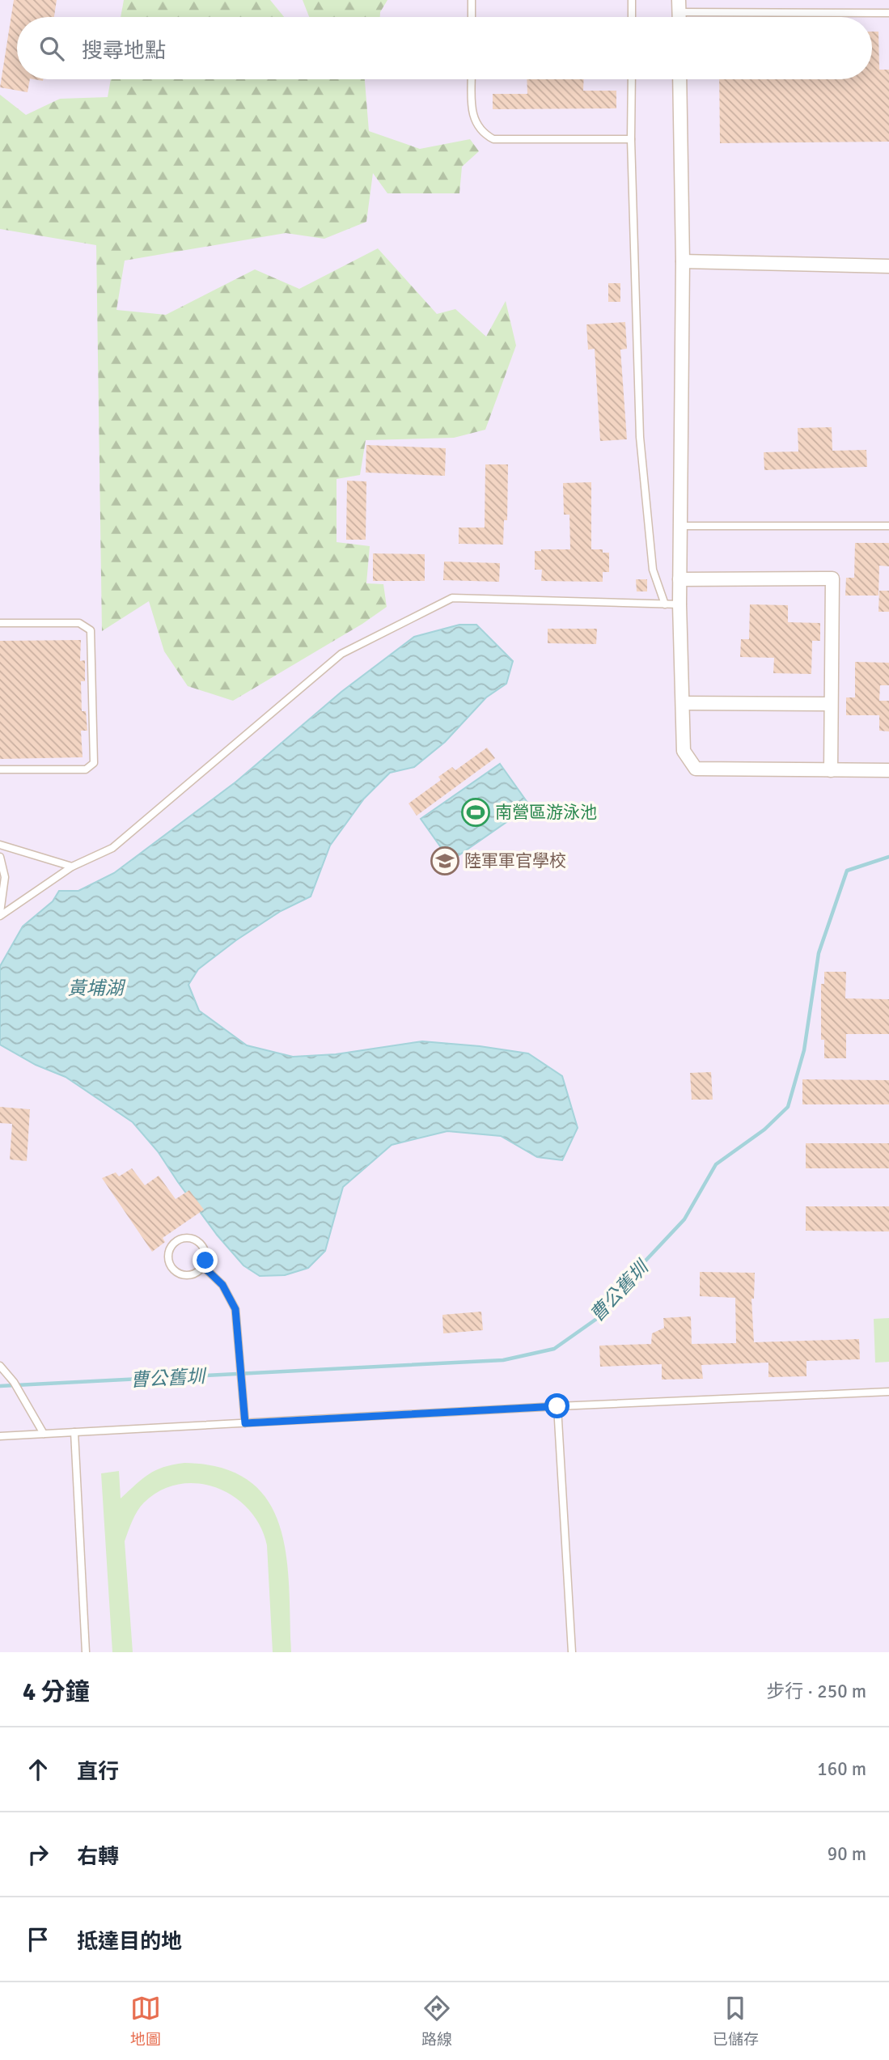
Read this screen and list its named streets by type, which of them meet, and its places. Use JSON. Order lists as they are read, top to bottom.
{
  "water": ["黃埔湖", "曹公舊圳"],
  "places": {
    "sports": ["南營區游泳池"],
    "school or university": ["陸軍軍官學校"]
  },
  "page": {
    "search": "搜尋地點",
    "heading": ["4 分鐘", "步行 · 250 m"],
    "list": [
      ["直行", "160 m"],
      ["右轉", "90 m"],
      "抵達目的地"
    ],
    "nav": ["地圖", "路線", "已儲存"]
  }
}
